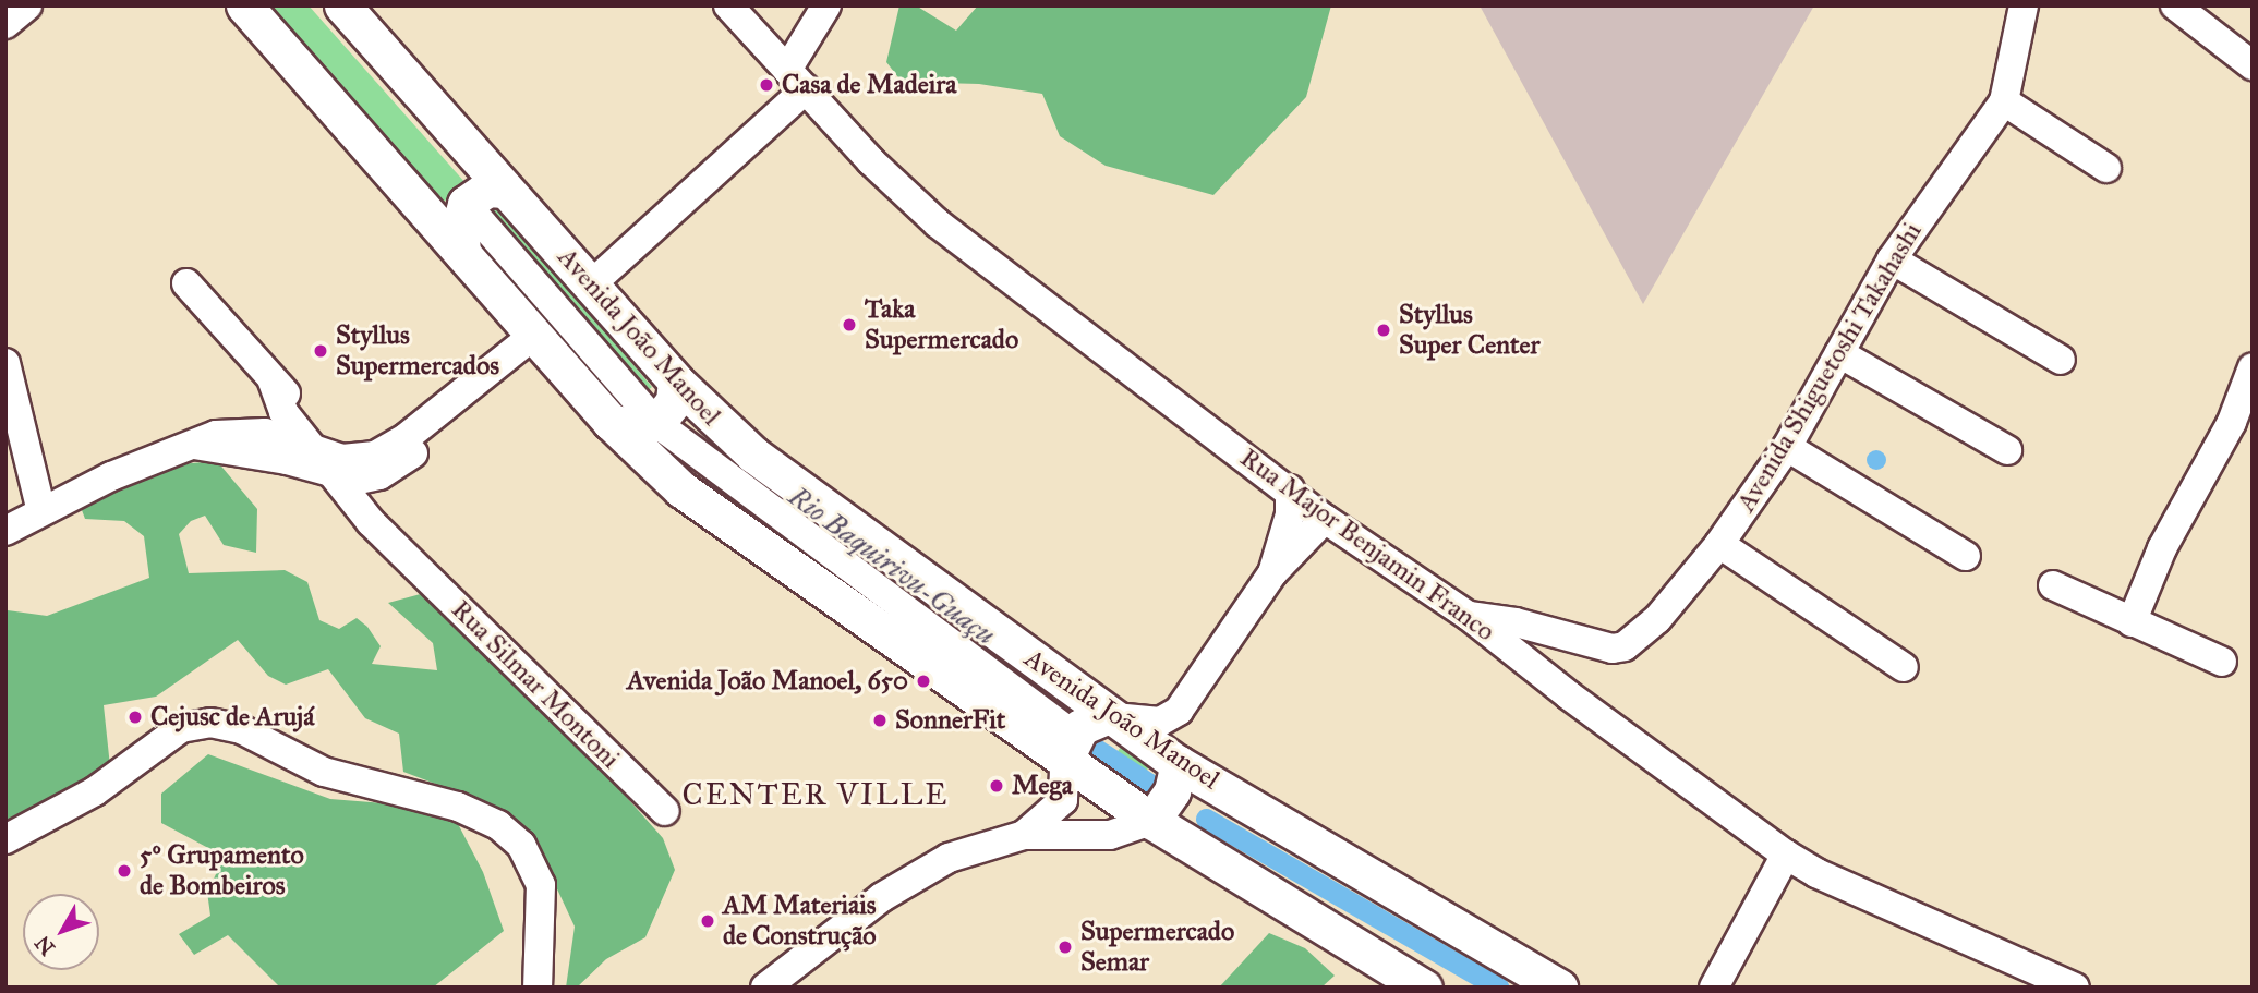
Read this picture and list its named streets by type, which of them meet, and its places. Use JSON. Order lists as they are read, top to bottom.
{
  "streets": {
    "main road": ["Avenida João Manoel"],
    "street": ["Avenida Shiguetoshi Takahashi", "Rua Major Benjamin Franco", "Rua Silmar Montoni"]
  },
  "crossings": [
    ["Avenida Shiguetoshi Takahashi", "Rua Major Benjamin Franco"]
  ],
  "districts": ["CENTER VILLE"],
  "water": ["Rio Baquirivu-Guaçu"],
  "places": [
    "Casa de Madeira",
    "Taka Supermercado",
    "Styllus Super Center",
    "Styllus Supermercados",
    "Avenida João Manoel, 650",
    "Cejusc de Arujá",
    "SonnerFit",
    "Mega",
    "5º Grupamento de Bombeiros",
    "AM Materiais de Construção",
    "Supermercado Semar"
  ],
  "north": "bottom left"
}
